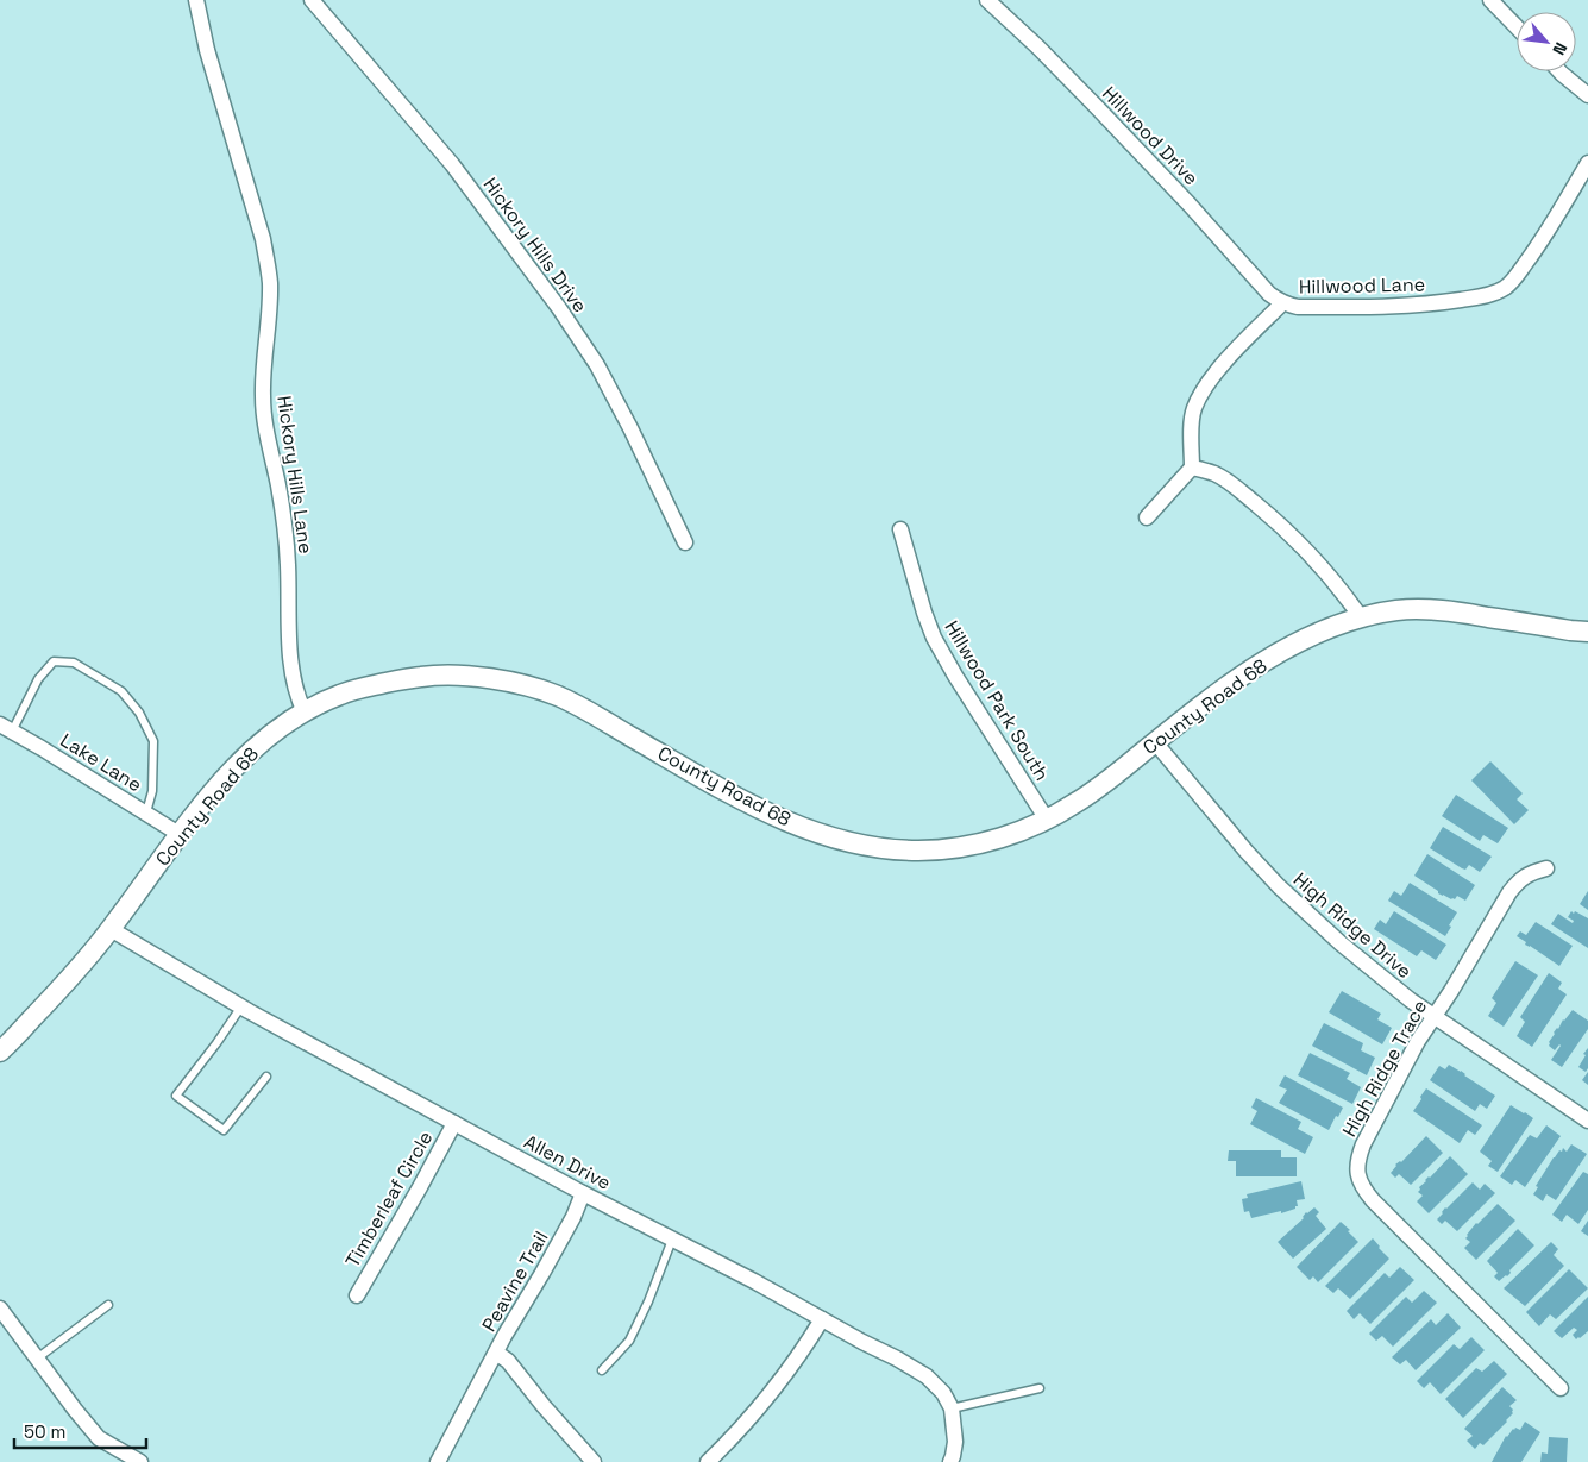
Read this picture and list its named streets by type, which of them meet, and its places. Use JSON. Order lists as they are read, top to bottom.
{
  "streets": {
    "street": [
      "Hillwood Drive",
      "Hickory Hills Drive",
      "Hillwood Lane",
      "Hickory Hills Lane",
      "Hillwood Park South",
      "County Road 68",
      "Lake Lane",
      "High Ridge Drive",
      "High Ridge Trace",
      "Allen Drive",
      "Timberleaf Circle",
      "Peavine Trail"
    ]
  },
  "crossings": [
    ["Hillwood Drive", "Hillwood Lane"],
    ["Hickory Hills Lane", "County Road 68"],
    ["Hillwood Park South", "County Road 68"],
    ["County Road 68", "Lake Lane"],
    ["County Road 68", "High Ridge Drive"],
    ["County Road 68", "Allen Drive"],
    ["High Ridge Drive", "High Ridge Trace"],
    ["Allen Drive", "Timberleaf Circle"],
    ["Allen Drive", "Peavine Trail"]
  ],
  "scale_bar": "50 m",
  "north": "bottom right"
}
